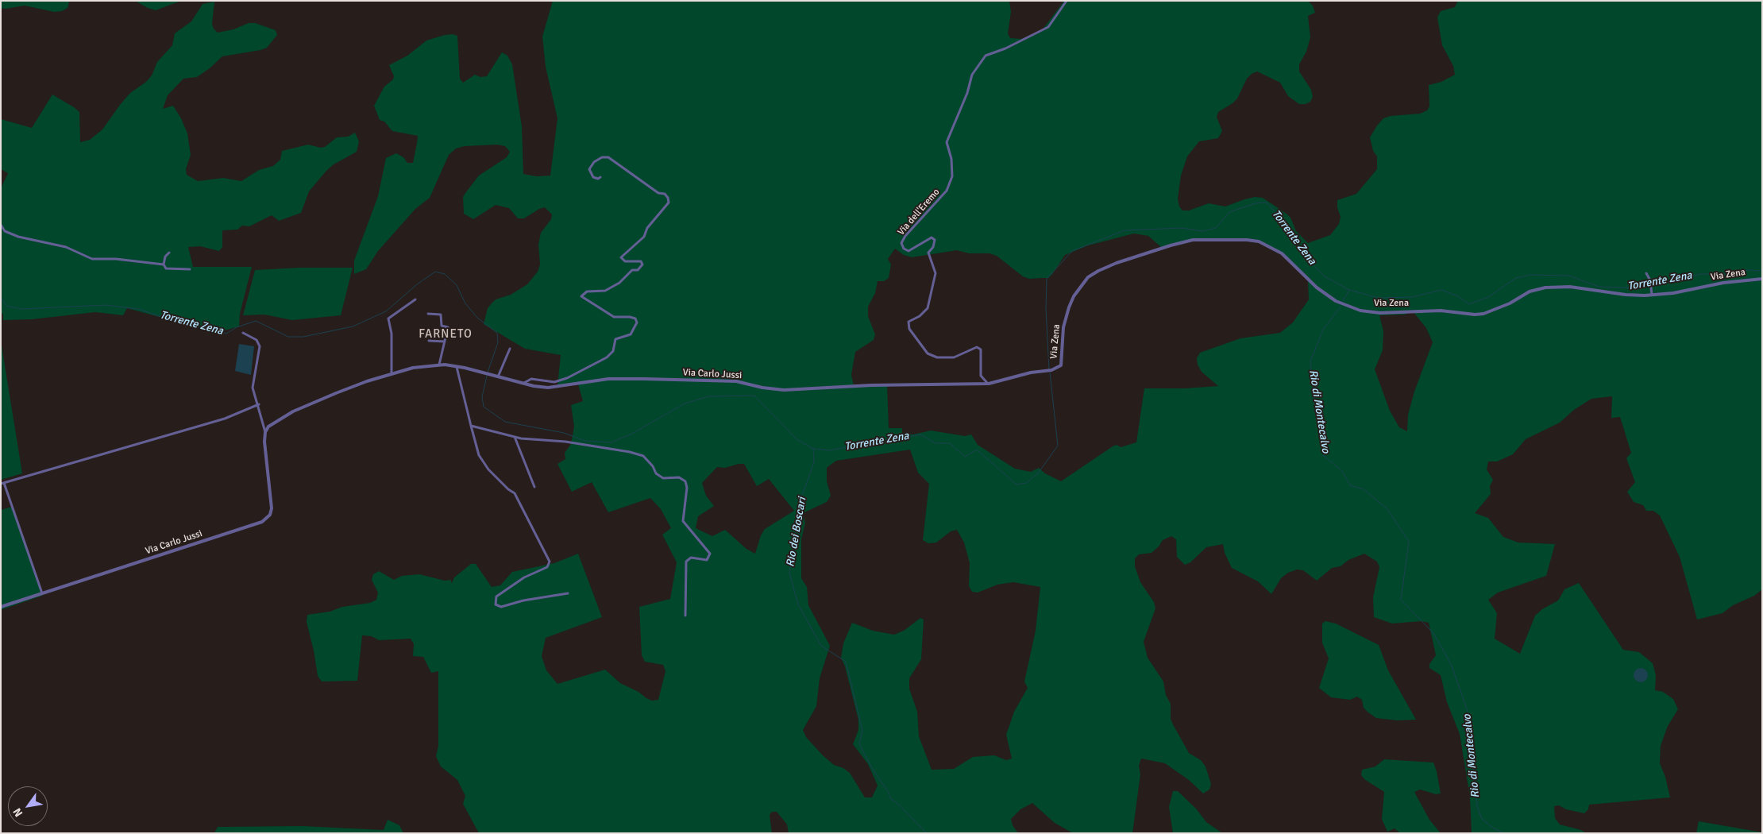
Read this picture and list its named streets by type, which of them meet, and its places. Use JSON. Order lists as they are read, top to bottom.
{
  "streets": {
    "street": ["Via dell'Eremo", "Via Zena", "Via Carlo Jussi"]
  },
  "crossings": [
    ["Via dell'Eremo", "Via Carlo Jussi"],
    ["Via Zena", "Via Carlo Jussi"]
  ],
  "districts": ["FARNETO"],
  "water": ["Torrente Zena", "Rio di Montecalvo", "Rio dei Boscari"],
  "north": "bottom left"
}
